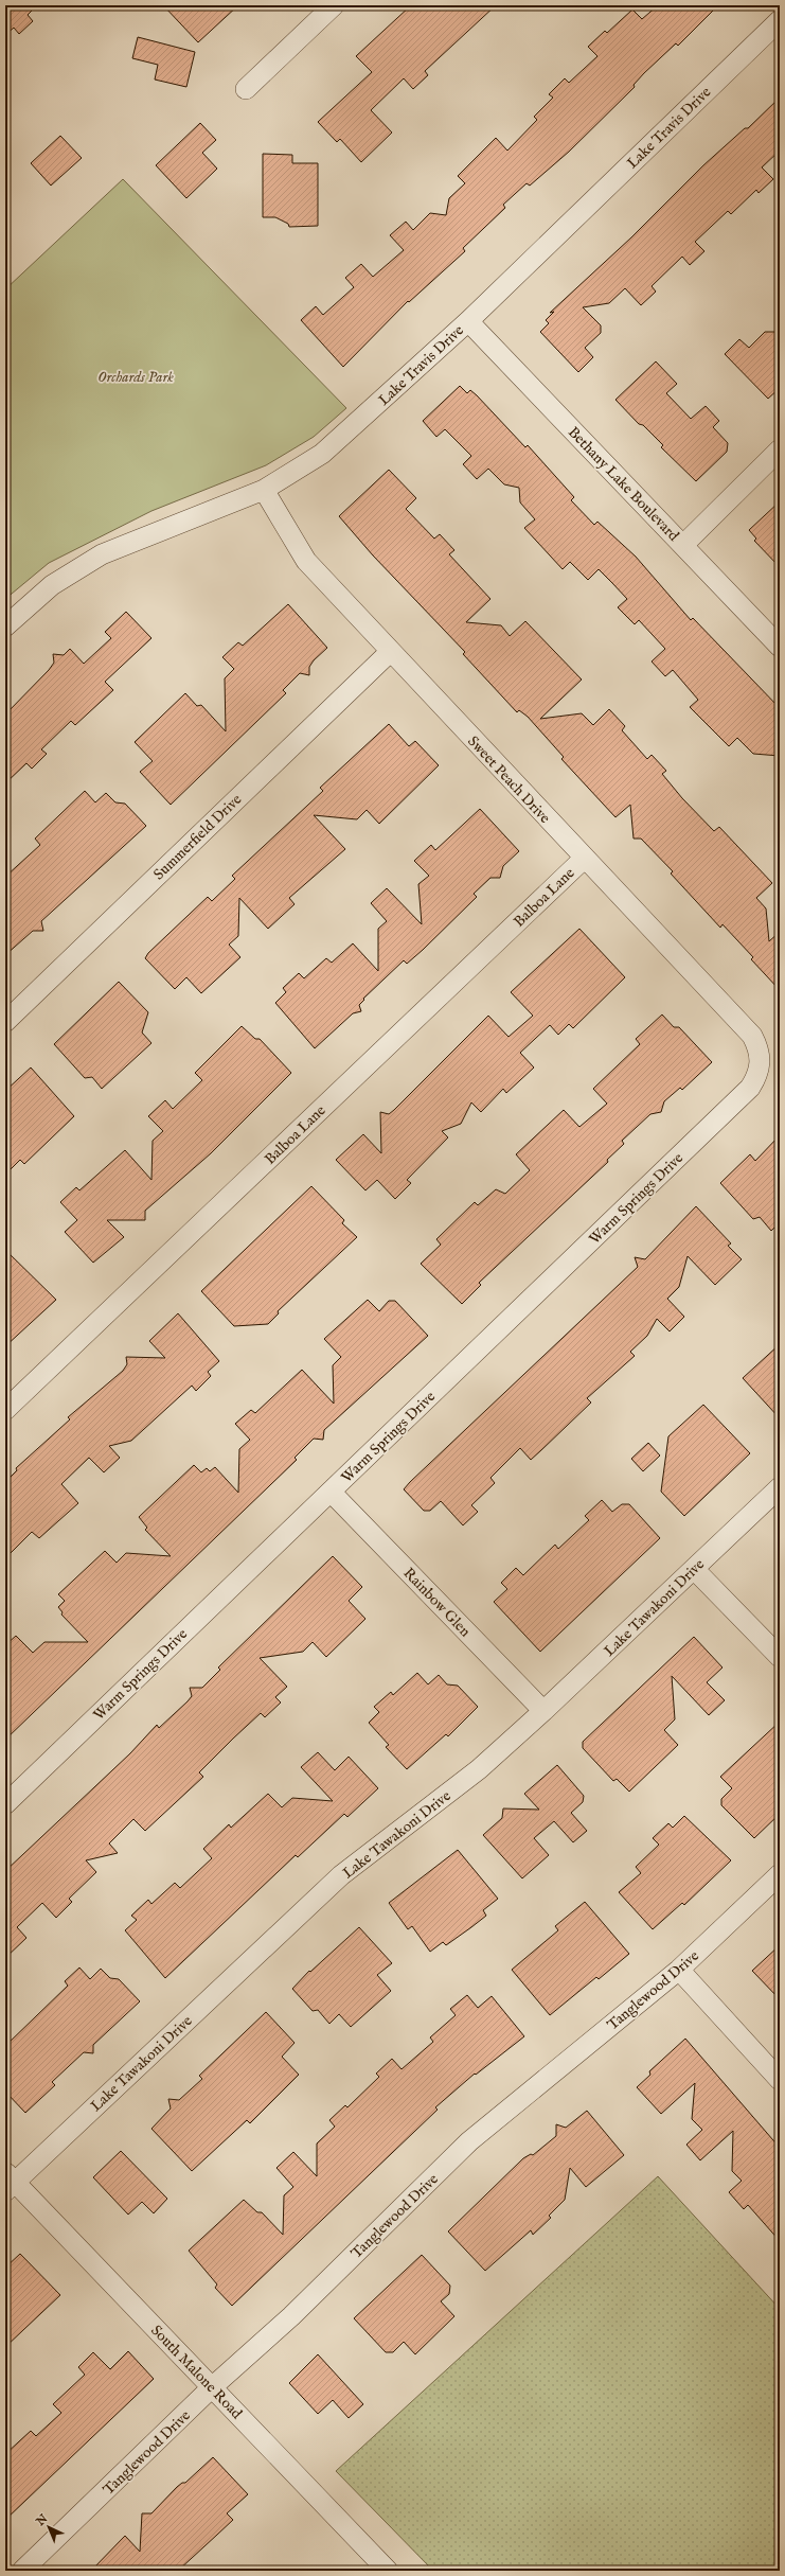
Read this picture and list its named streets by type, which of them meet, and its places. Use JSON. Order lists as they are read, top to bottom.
{
  "streets": {
    "street": [
      "Lake Travis Drive",
      "Bethany Lake Boulevard",
      "Sweet Peach Drive",
      "Summerfield Drive",
      "Balboa Lane",
      "Warm Springs Drive",
      "Rainbow Glen",
      "Lake Tawakoni Drive",
      "Tanglewood Drive",
      "South Malone Road"
    ]
  },
  "crossings": [
    ["Lake Travis Drive", "Bethany Lake Boulevard"],
    ["Lake Travis Drive", "Sweet Peach Drive"],
    ["Sweet Peach Drive", "Summerfield Drive"],
    ["Sweet Peach Drive", "Balboa Lane"],
    ["Sweet Peach Drive", "Warm Springs Drive"],
    ["Warm Springs Drive", "Rainbow Glen"],
    ["Rainbow Glen", "Lake Tawakoni Drive"],
    ["Lake Tawakoni Drive", "South Malone Road"],
    ["Tanglewood Drive", "South Malone Road"]
  ],
  "parks": ["Orchards Park"],
  "north": "top left"
}
